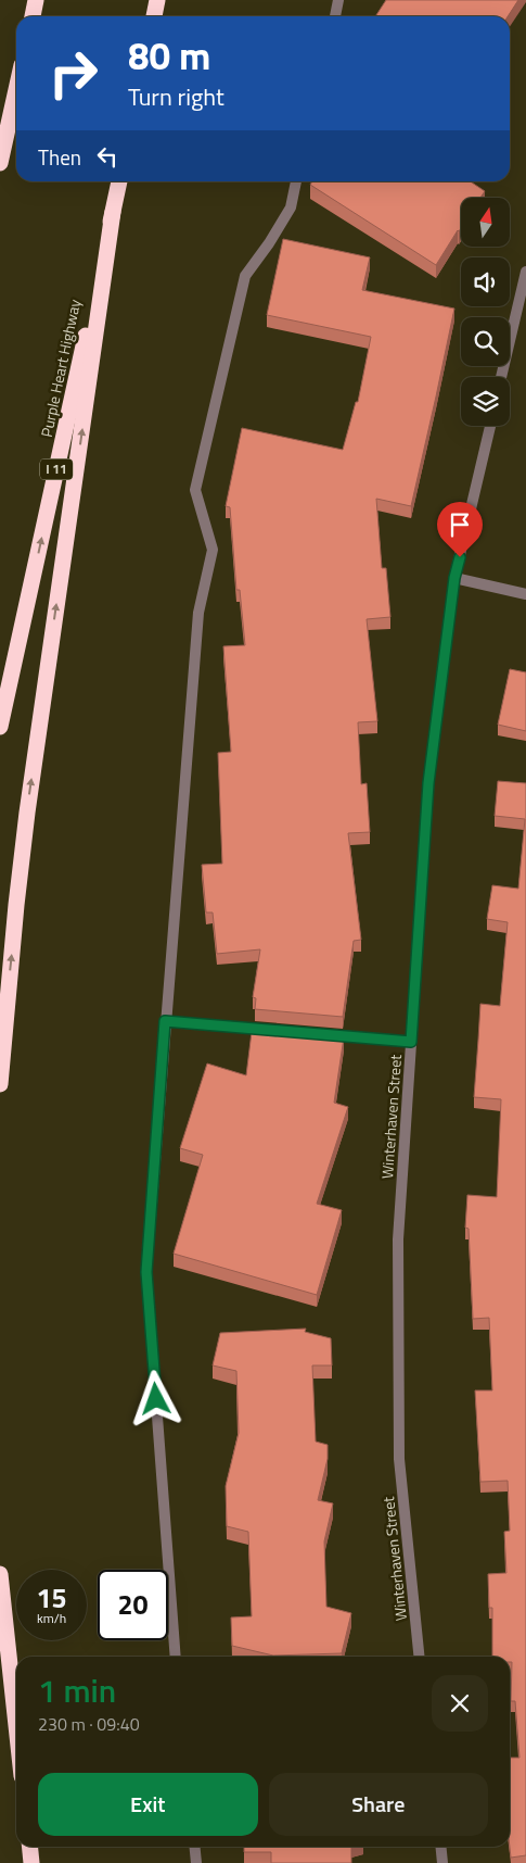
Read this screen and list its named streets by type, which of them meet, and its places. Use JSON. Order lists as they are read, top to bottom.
{
  "streets": {
    "highway": ["Purple Heart Highway", "I 11"],
    "street": ["Winterhaven Street"]
  },
  "north": "top",
  "page": {
    "turn": ["80 m", "Turn right"],
    "then": "Then",
    "speed": "15 km/h",
    "limit": "20",
    "heading": ["1 min", "230 m · 09:40"],
    "buttons": ["Exit", "Share"]
  }
}
